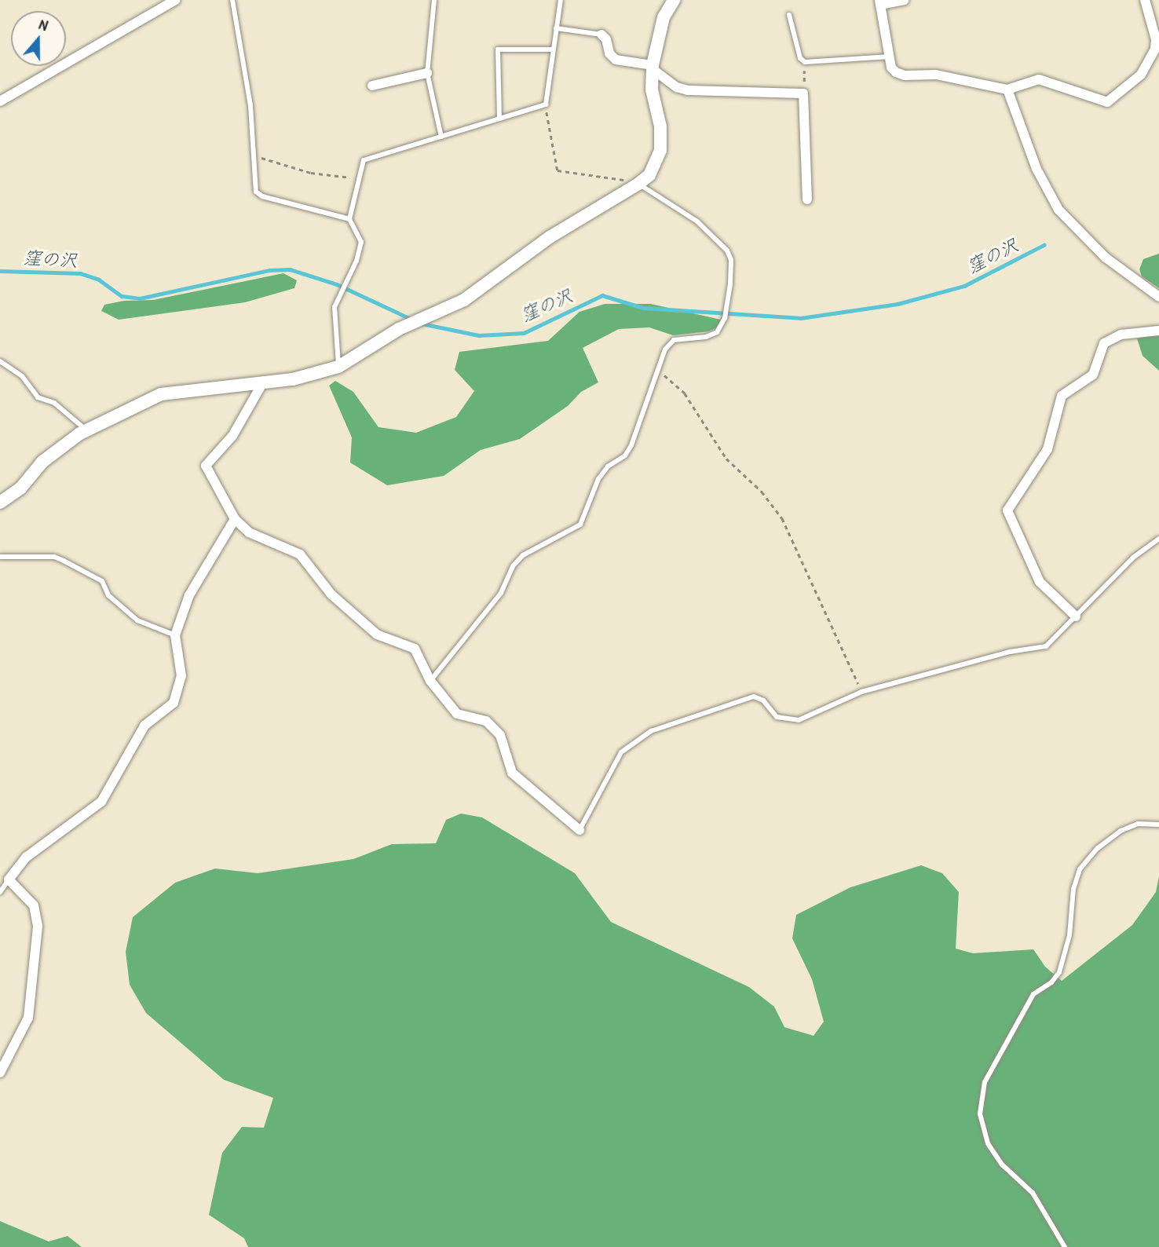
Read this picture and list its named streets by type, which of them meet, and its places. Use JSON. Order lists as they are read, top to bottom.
{
  "water": ["窪の沢"],
  "north": "top"
}
